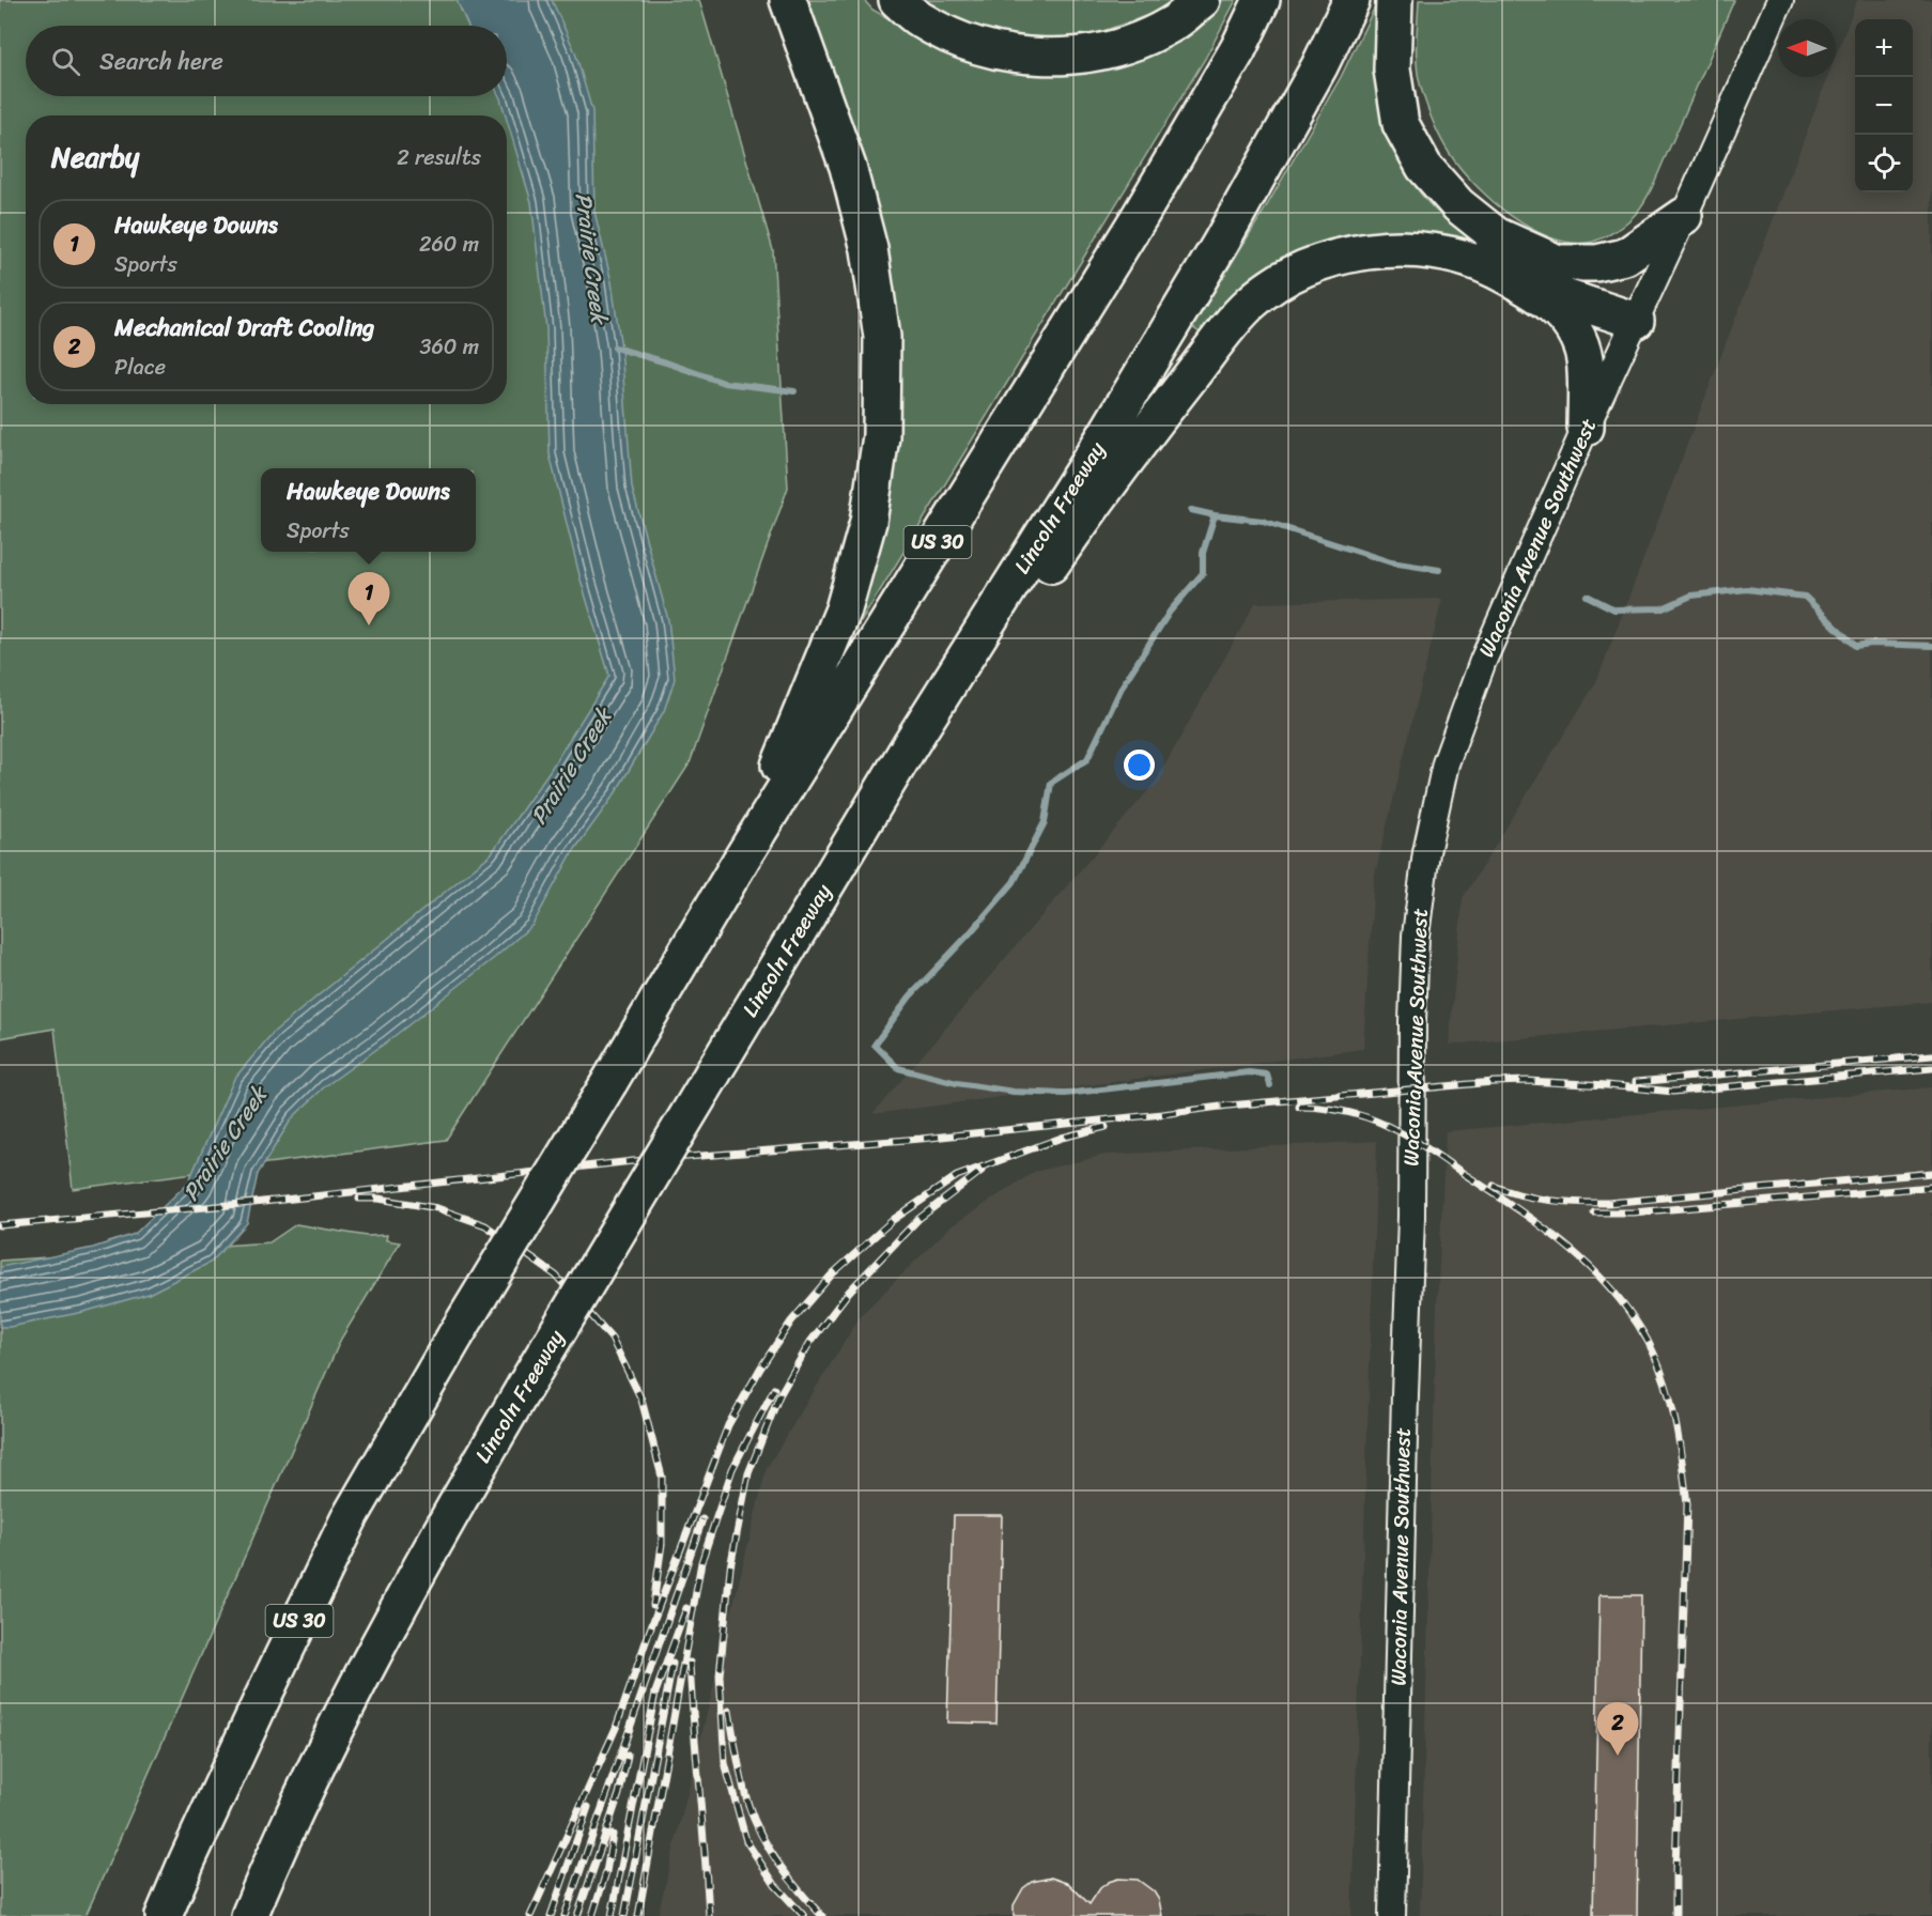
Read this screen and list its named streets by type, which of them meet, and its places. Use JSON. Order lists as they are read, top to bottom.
{
  "streets": {
    "highway": ["Lincoln Freeway", "US 30"],
    "street": ["Waconia Avenue Southwest"]
  },
  "water": ["Prairie Creek"],
  "north": "left",
  "page": {
    "map_buttons": ["+", "−"],
    "search": "Search here",
    "heading": ["Nearby", "2 results"],
    "list": [
      {
        "mark": "1",
        "name": "Hawkeye Downs",
        "note": "Sports",
        "value": "260 m"
      },
      {
        "mark": "2",
        "name": "Mechanical Draft Cooling",
        "note": "Place",
        "value": "360 m"
      }
    ],
    "popup": ["Hawkeye Downs", "Sports"],
    "pins": ["1", "2"]
  }
}
